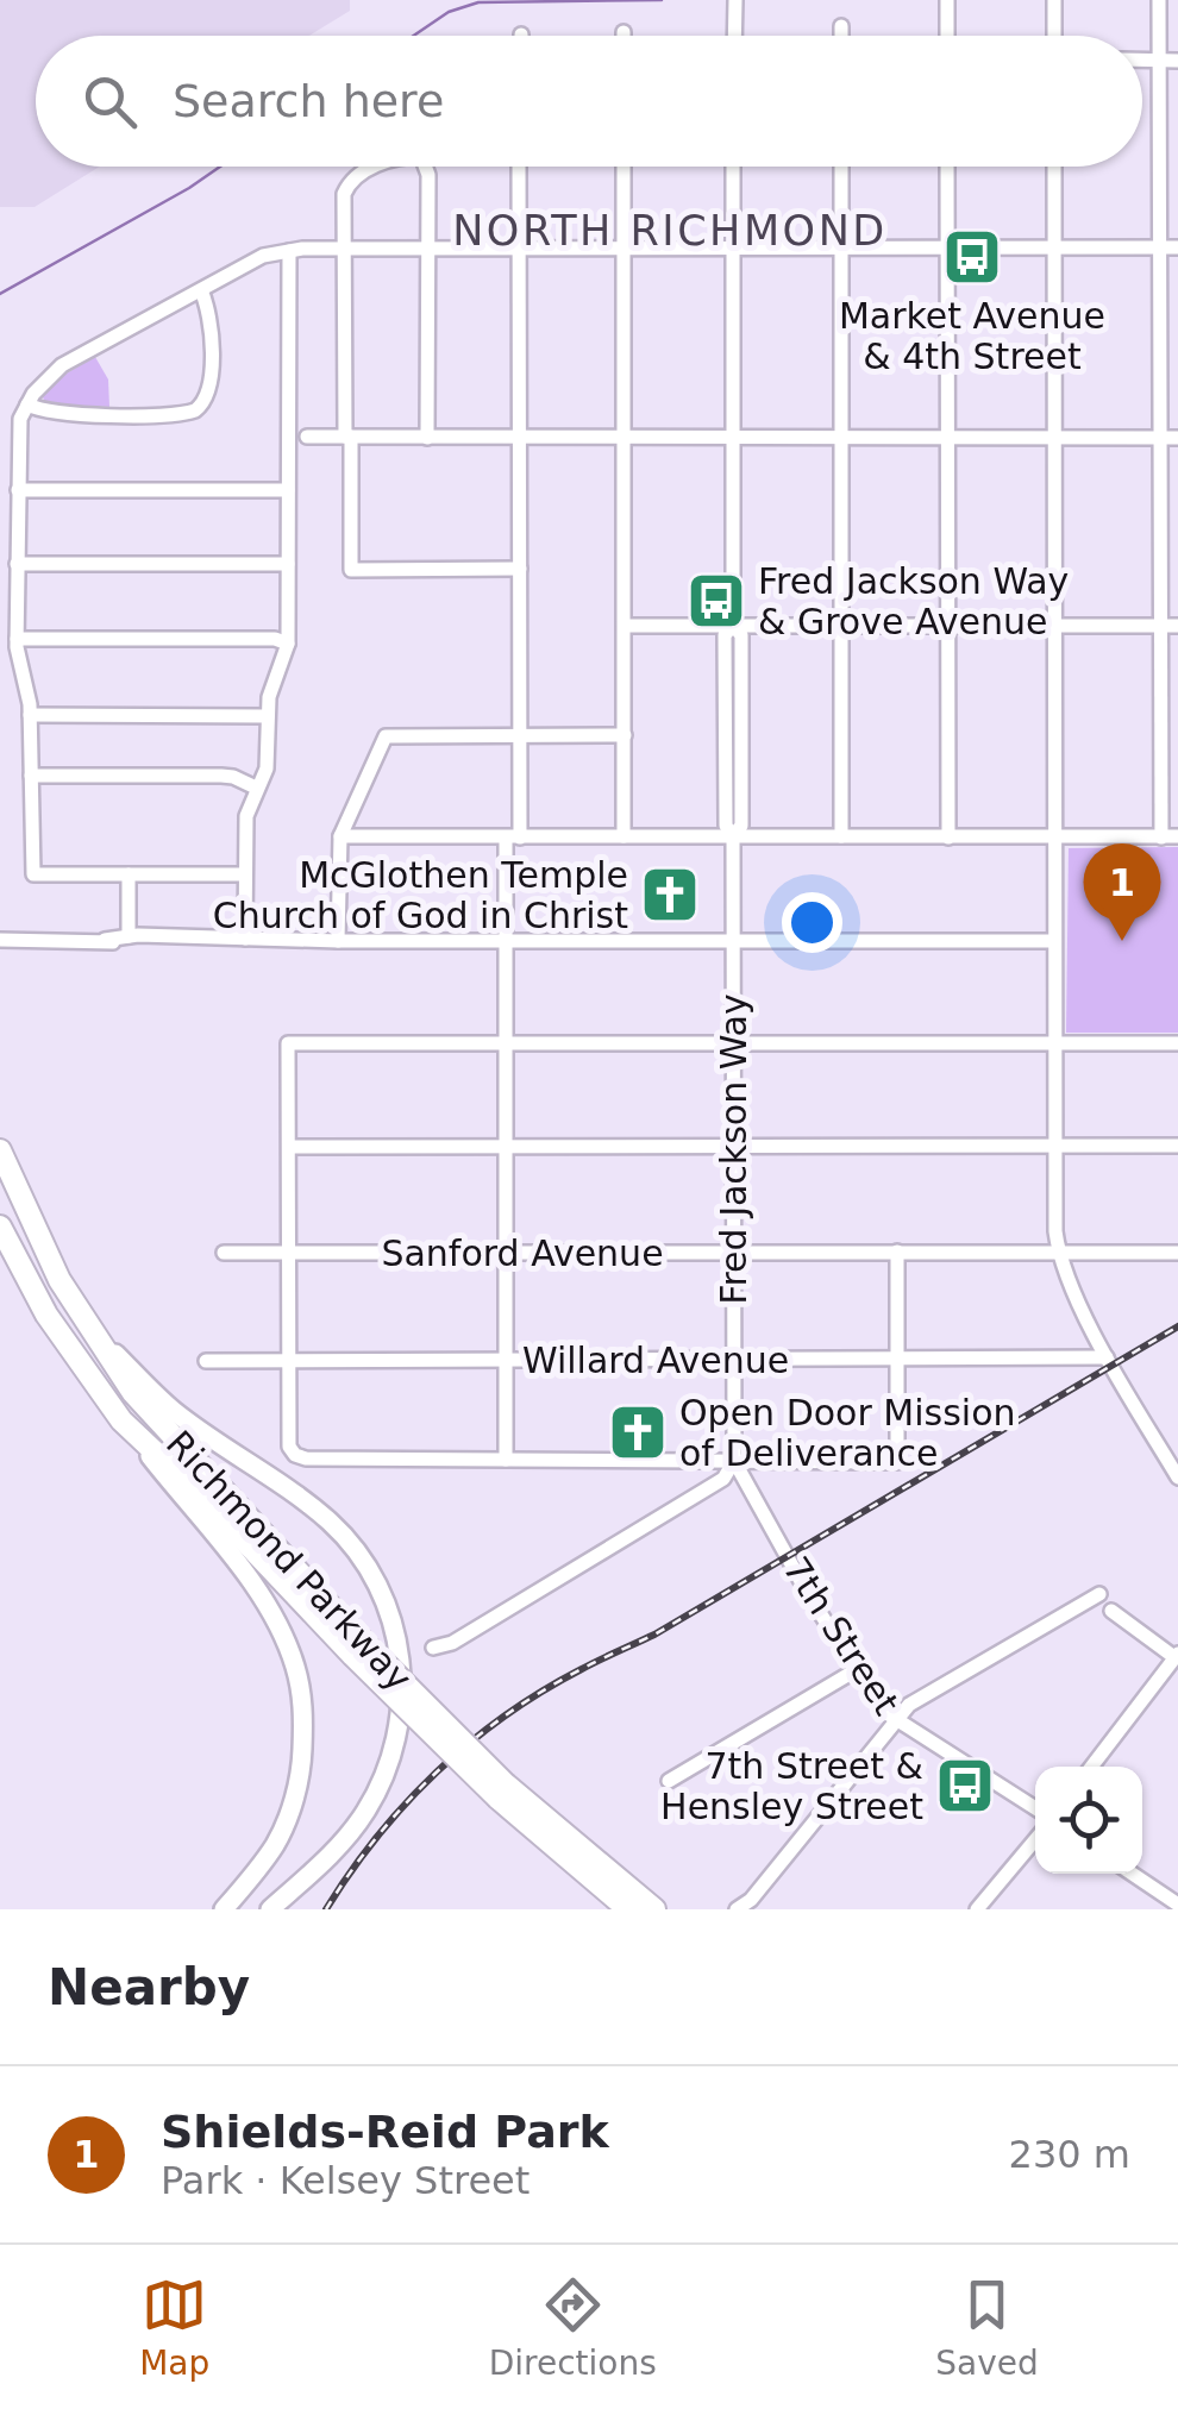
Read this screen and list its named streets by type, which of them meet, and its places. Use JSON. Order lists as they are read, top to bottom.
{
  "streets": {
    "highway": ["Richmond Parkway"],
    "street": [
      "Fred Jackson Way",
      "Sanford Avenue",
      "Willard Avenue",
      "7th Street"
    ]
  },
  "crossings": [
    ["Fred Jackson Way", "Sanford Avenue"],
    ["Fred Jackson Way", "Willard Avenue"],
    ["Fred Jackson Way", "7th Street"]
  ],
  "districts": ["NORTH RICHMOND"],
  "places": {
    "bus stop": ["Market Avenue & 4th Street", "Fred Jackson Way & Grove Avenue", "7th Street & Hensley Street"],
    "church": ["McGlothen Temple Church of God in Christ", "Open Door Mission of Deliverance"]
  },
  "page": {
    "search": "Search here",
    "pins": "1",
    "heading": "Nearby",
    "list": [
      {
        "mark": "1",
        "name": "Shields-Reid Park",
        "note": "Park · Kelsey Street",
        "value": "230 m"
      }
    ],
    "nav": ["Map", "Directions", "Saved"]
  }
}
